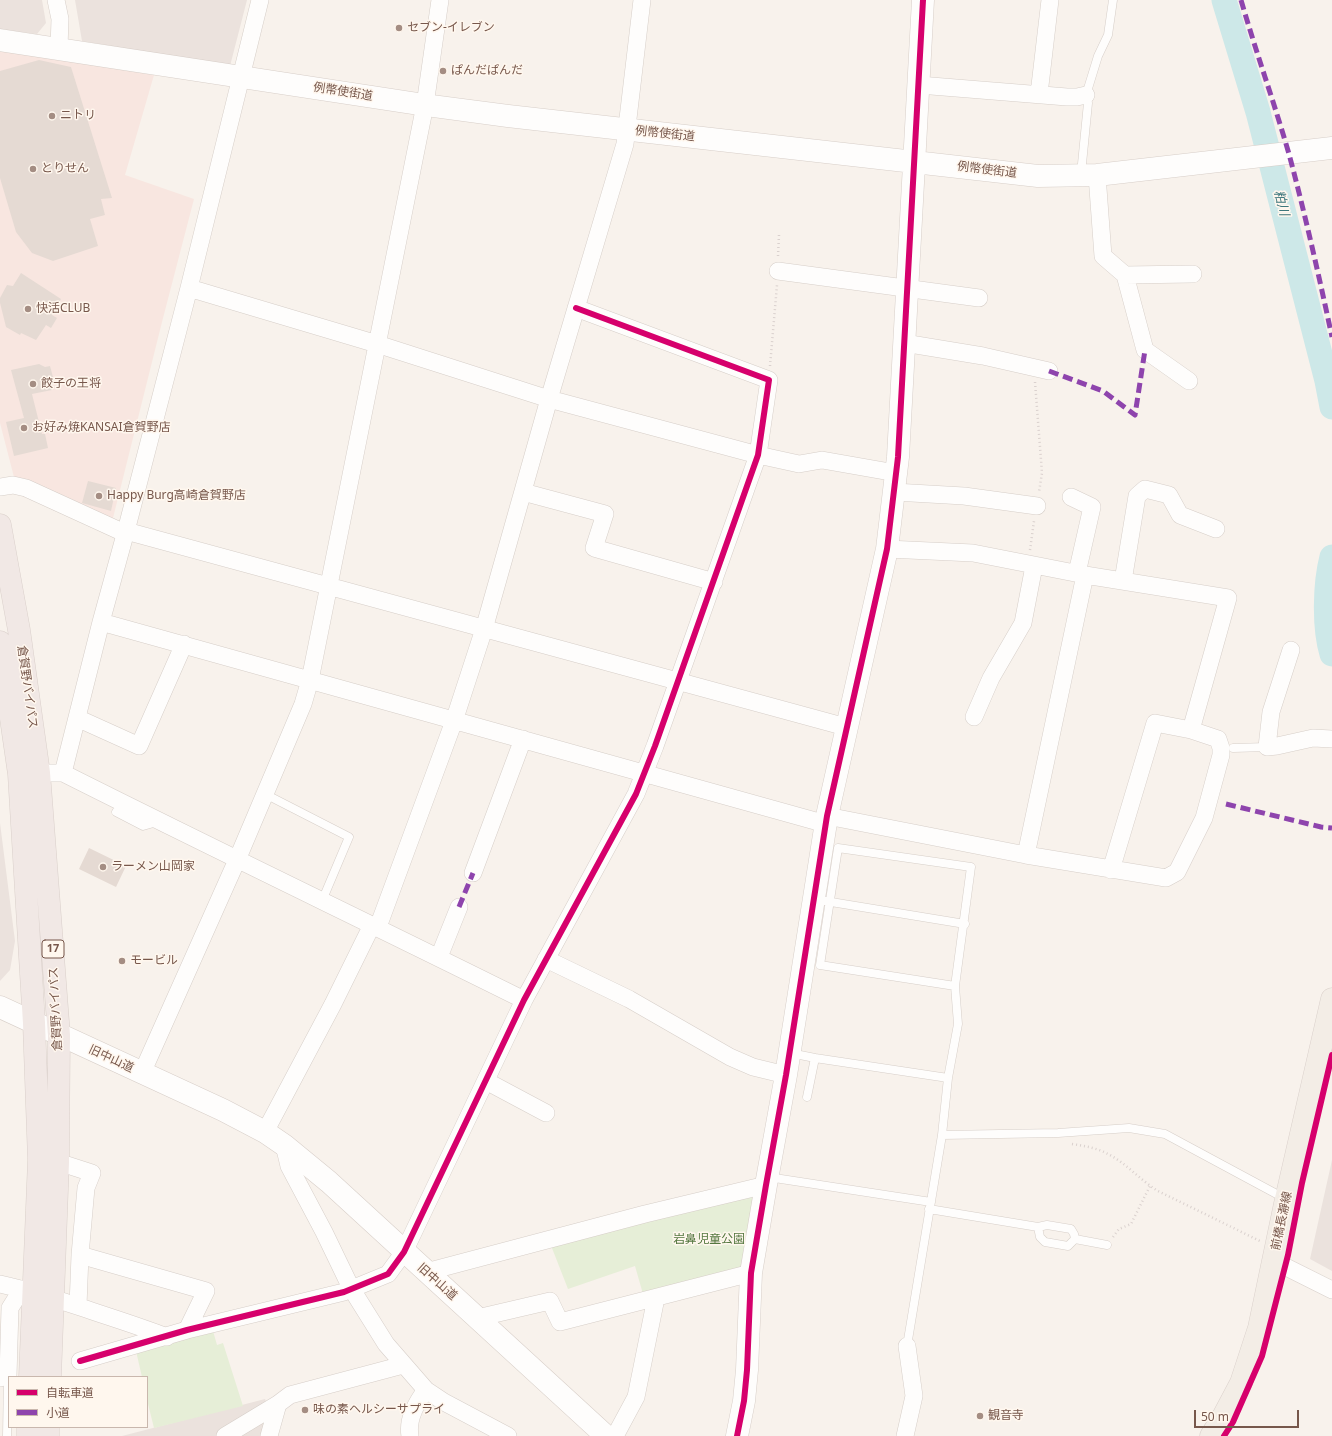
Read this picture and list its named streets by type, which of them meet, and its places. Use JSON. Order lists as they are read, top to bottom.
{
  "streets": {
    "highway": ["倉賀野バイパス", "17"],
    "main road": ["前橋長瀞線"],
    "street": ["例幣使街道", "旧中山道"]
  },
  "crossings": [
    ["倉賀野バイパス", "旧中山道"]
  ],
  "water": ["粕川"],
  "parks": ["岩鼻児童公園"],
  "places": [
    "セブン-イレブン",
    "ぱんだぱんだ",
    "ニトリ",
    "とりせん",
    "快活CLUB",
    "餃子の王将",
    "お好み焼KANSAI倉賀野店",
    "Happy Burg高崎倉賀野店",
    "ラーメン山岡家",
    "モービル",
    "味の素ヘルシーサプライ",
    "観音寺"
  ],
  "legend": ["自転車道", "小道"],
  "scale_bar": "50 m"
}
